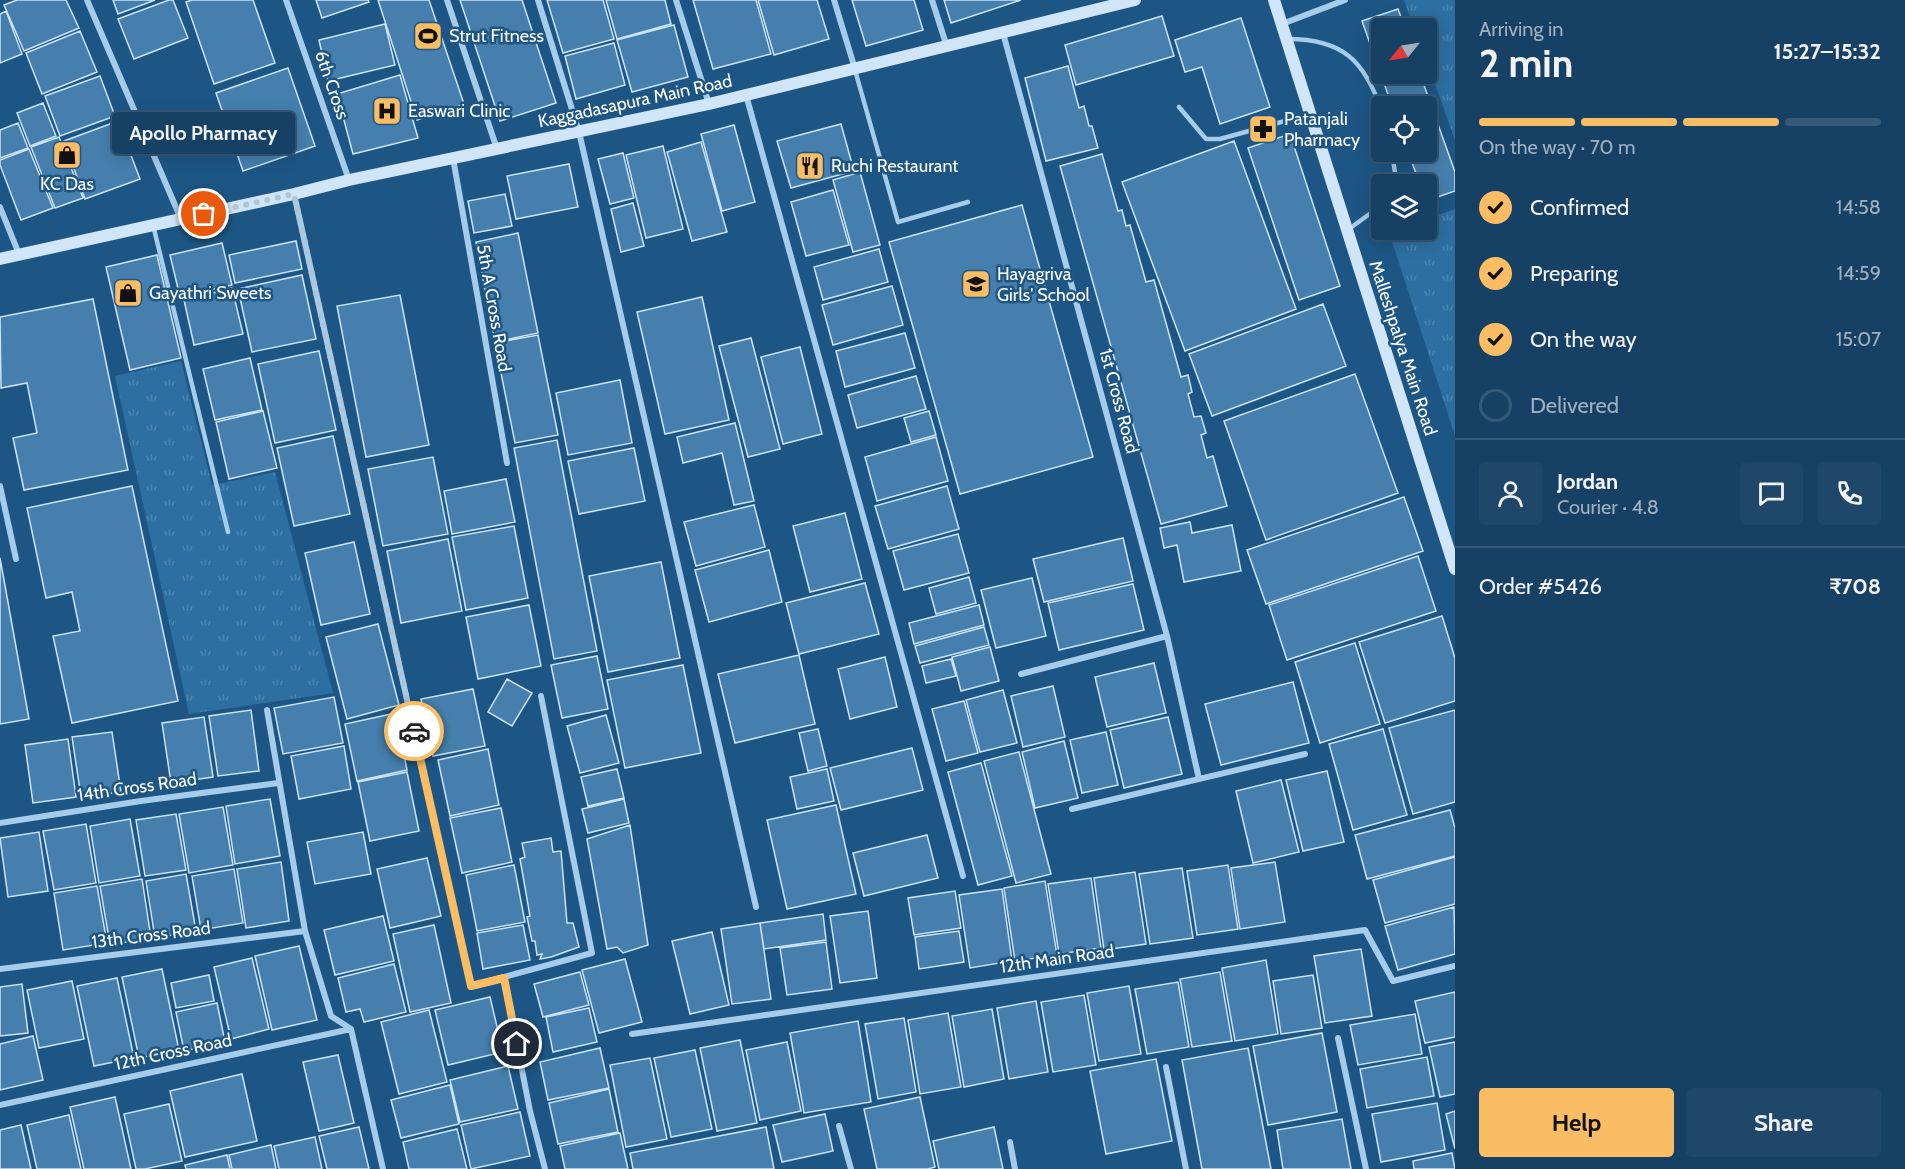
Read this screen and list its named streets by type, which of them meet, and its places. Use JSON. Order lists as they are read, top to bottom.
{
  "streets": {
    "main road": ["Kaggadasapura Main Road", "Malleshpalya Main Road"],
    "street": [
      "6th Cross",
      "5th A Cross Road",
      "1st Cross Road",
      "14th Cross Road",
      "13th Cross Road",
      "12th Main Road",
      "12th Cross Road"
    ]
  },
  "crossings": [
    ["6th Cross", "Kaggadasapura Main Road"],
    ["Kaggadasapura Main Road", "5th A Cross Road"],
    ["Kaggadasapura Main Road", "1st Cross Road"]
  ],
  "places": {
    "sports": ["Strut Fitness"],
    "hospital": ["Easwari Clinic"],
    "pharmacy": ["Patanjali Pharmacy"],
    "shop": ["KC Das", "Gayathri Sweets"],
    "restaurant": ["Ruchi Restaurant"],
    "other": ["Apollo Pharmacy"],
    "school or university": ["Hayagriva Girls' School"]
  },
  "north": "bottom left",
  "page": {
    "heading": ["2 min", "Arriving in", "15:27–15:32"],
    "panel": [
      "Jordan",
      "Courier · 4.8",
      "Order #5426",
      "₹708"
    ],
    "bar": "On the way · 70 m",
    "bubble": "Apollo Pharmacy",
    "list": [
      ["Confirmed", "14:58"],
      ["Preparing", "14:59"],
      ["On the way", "15:07"],
      "Delivered"
    ],
    "buttons": ["Help", "Share"]
  }
}
